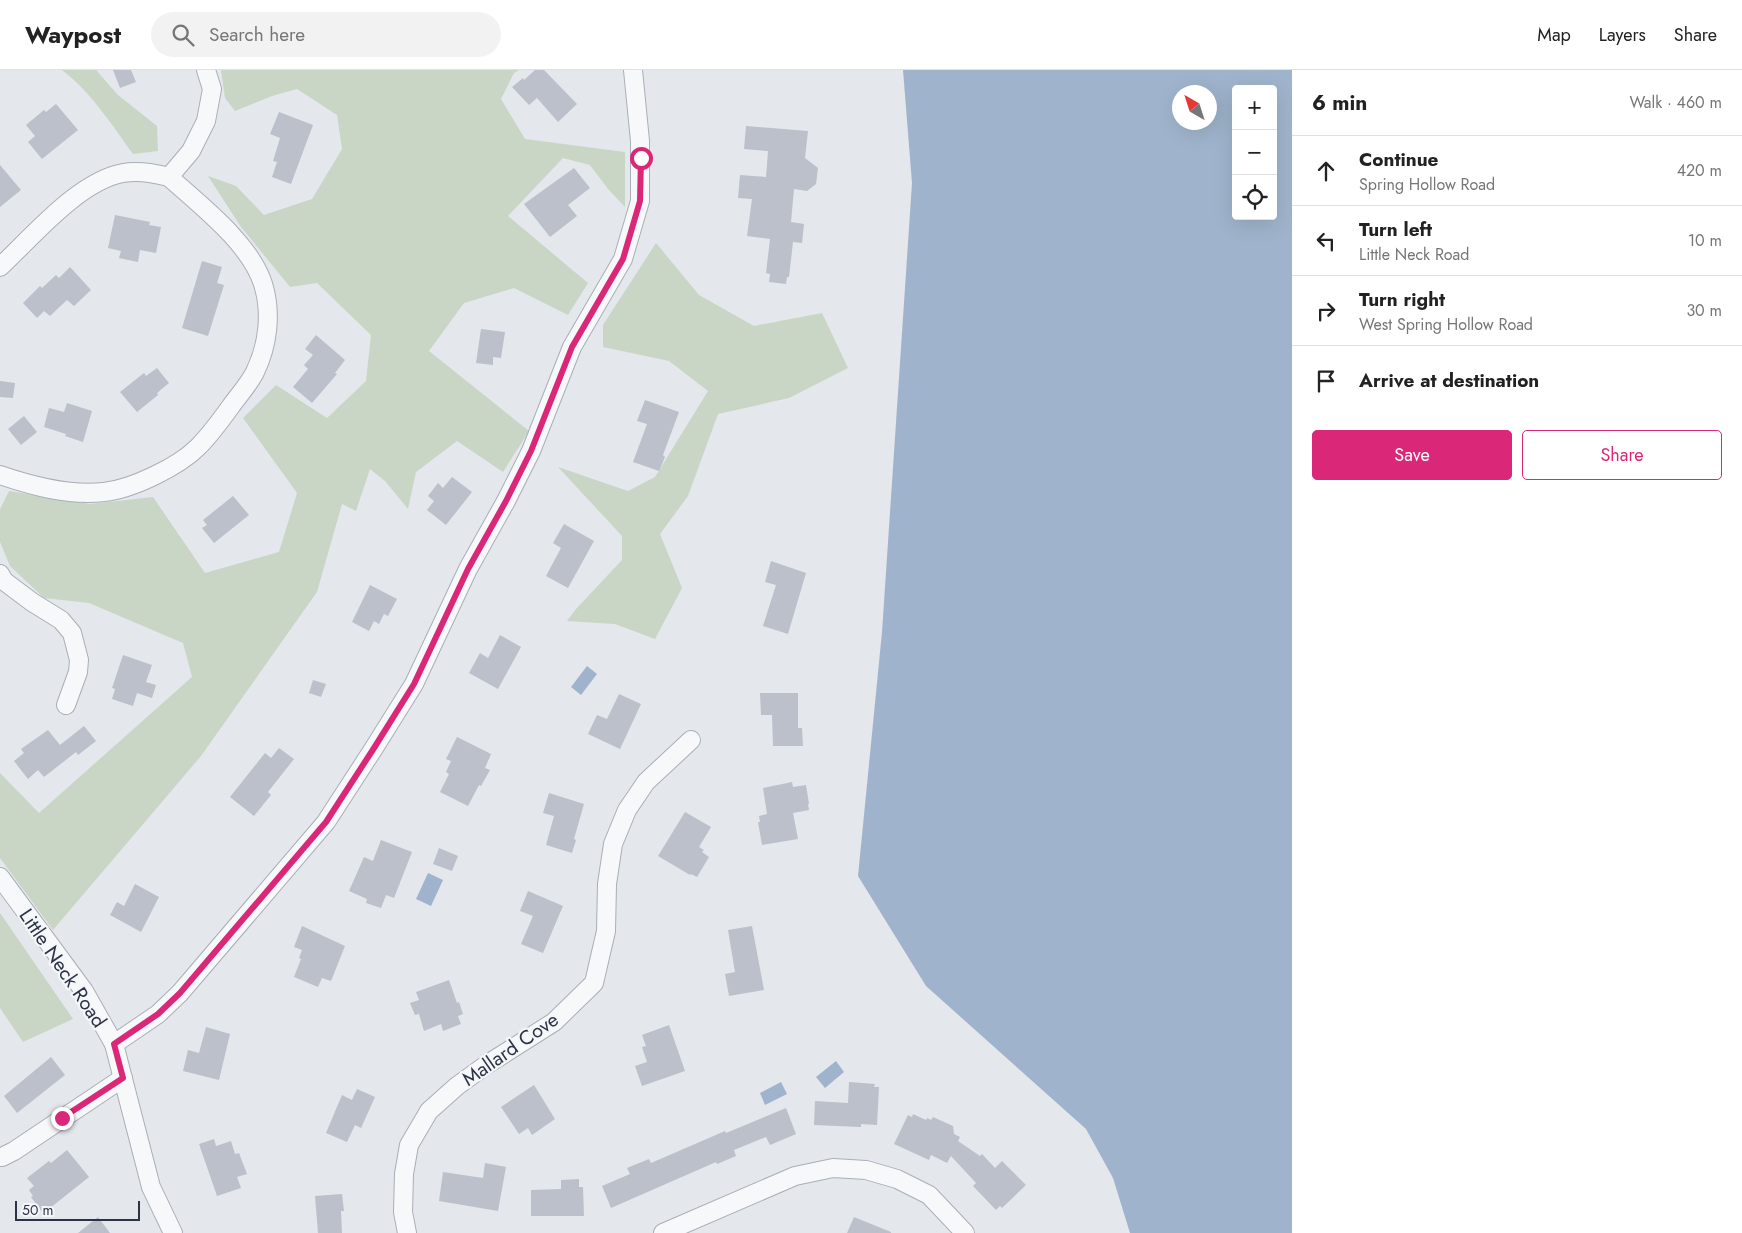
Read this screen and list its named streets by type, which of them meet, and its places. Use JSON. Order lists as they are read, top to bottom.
{
  "streets": {
    "street": ["Little Neck Road", "Mallard Cove"]
  },
  "scale_bar": "50 m",
  "north": "top left",
  "page": {
    "header": "Waypost",
    "search": "Search here",
    "nav": ["Map", "Layers", "Share"],
    "heading": ["6 min", "Walk · 460 m"],
    "map_buttons": ["+", "−"],
    "list": [
      ["Continue", "Spring Hollow Road", "420 m"],
      ["Turn left", "Little Neck Road", "10 m"],
      ["Turn right", "West Spring Hollow Road", "30 m"],
      "Arrive at destination"
    ],
    "buttons": ["Save", "Share"],
    "scale": "50 m"
  }
}
